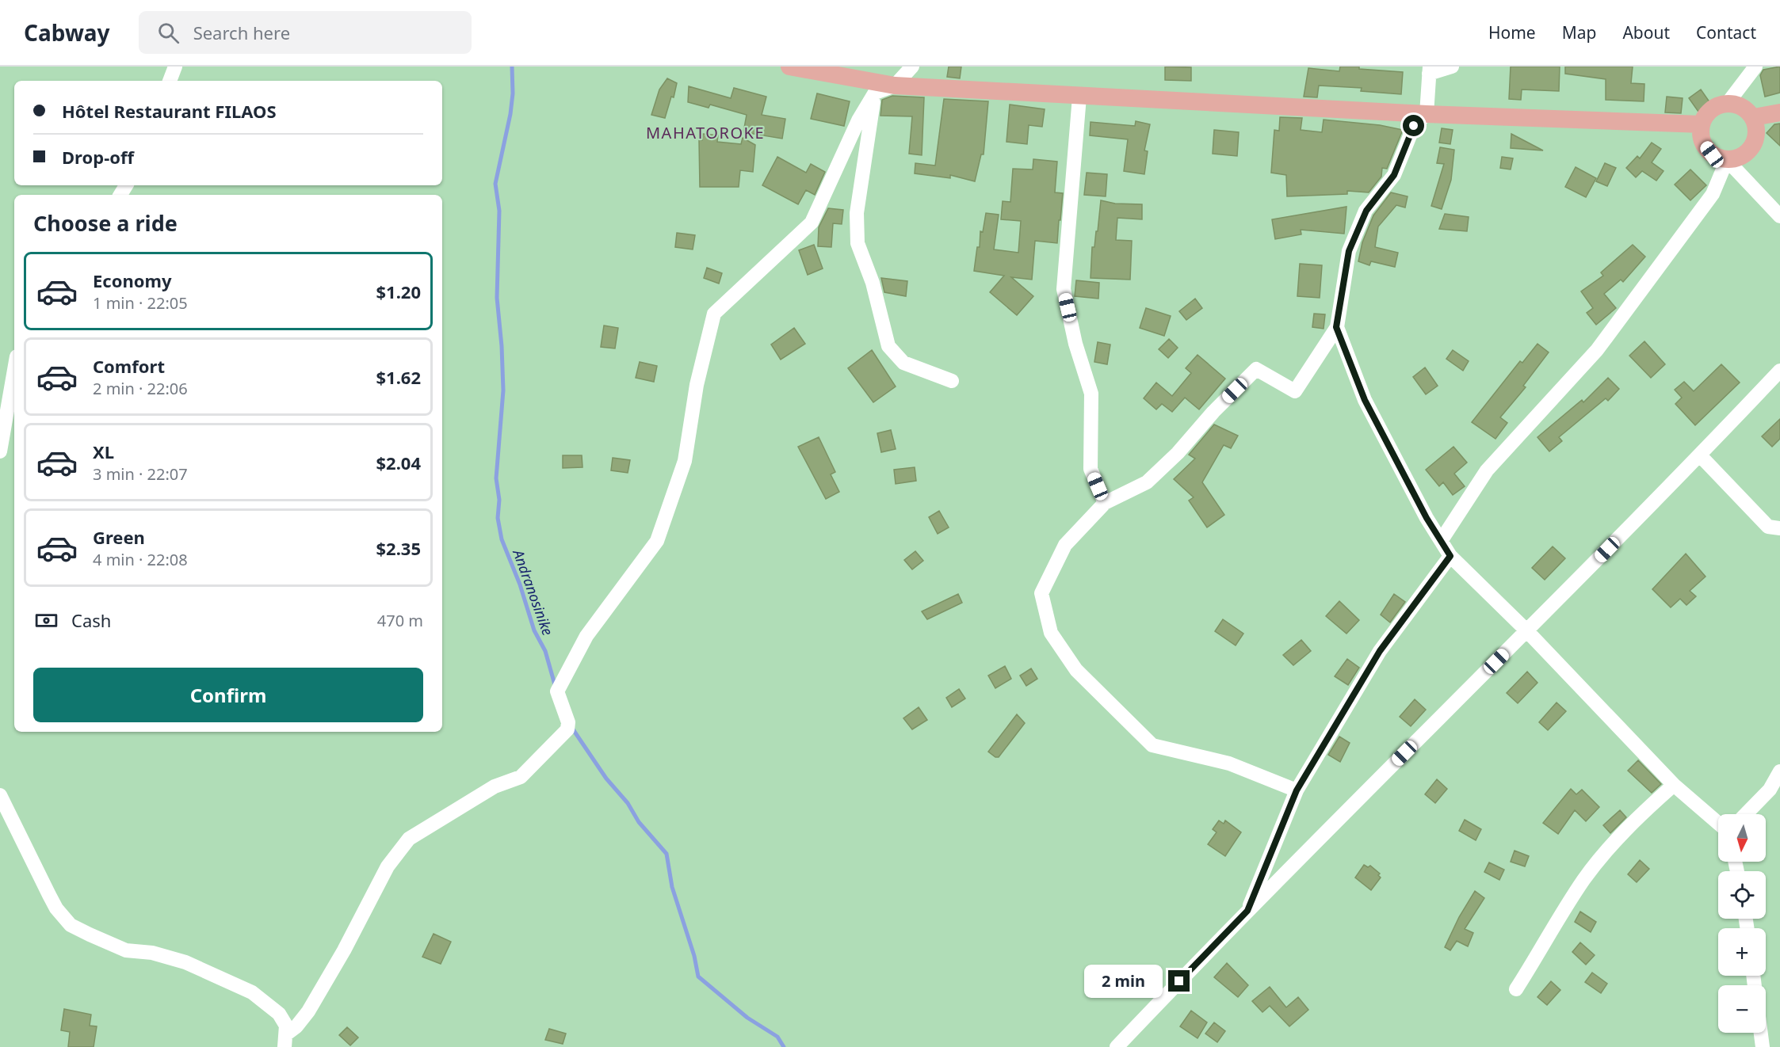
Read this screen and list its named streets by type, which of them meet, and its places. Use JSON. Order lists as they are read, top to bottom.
{
  "districts": ["MAHATOROKE"],
  "water": ["Andranosinike"],
  "north": "bottom",
  "page": {
    "header": "Cabway",
    "search": "Search here",
    "nav": [
      "Home",
      "Map",
      "About",
      "Contact"
    ],
    "banner": ["Hôtel Restaurant FILAOS", "Drop-off"],
    "heading": "Choose a ride",
    "list": [
      {
        "name": "Economy",
        "note": "1 min · 22:05",
        "value": "$1.20"
      },
      {
        "name": "Comfort",
        "note": "2 min · 22:06",
        "value": "$1.62"
      },
      {
        "name": "XL",
        "note": "3 min · 22:07",
        "value": "$2.04"
      },
      {
        "name": "Green",
        "note": "4 min · 22:08",
        "value": "$2.35"
      }
    ],
    "pay": ["Cash", "470 m"],
    "buttons": "Confirm",
    "map_buttons": ["+", "−"],
    "bubble": "2 min"
  }
}
